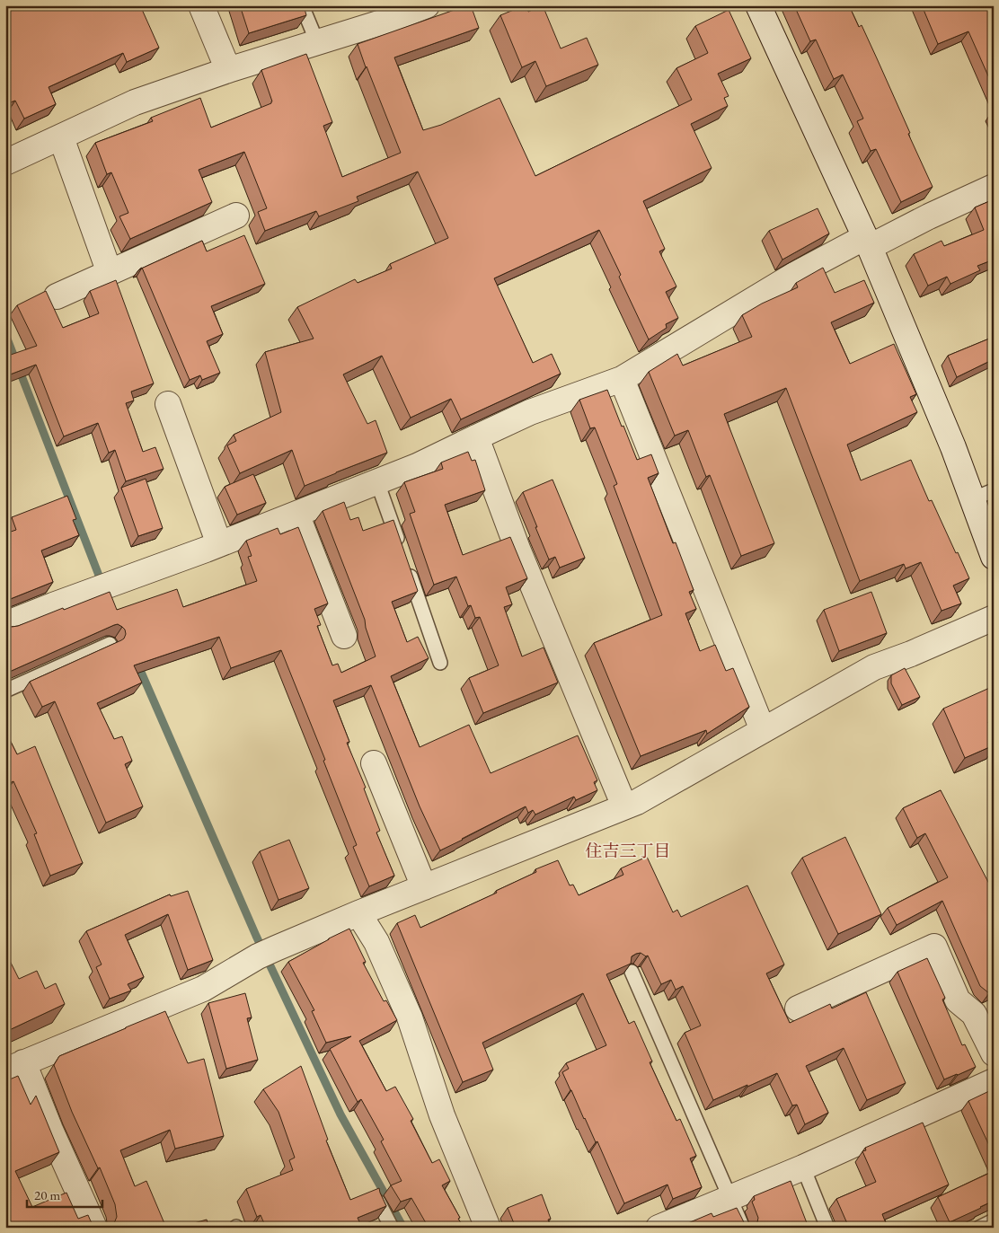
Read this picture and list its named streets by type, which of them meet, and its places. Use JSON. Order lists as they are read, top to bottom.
{
  "districts": ["住吉三丁目"],
  "scale_bar": "20 m"
}
